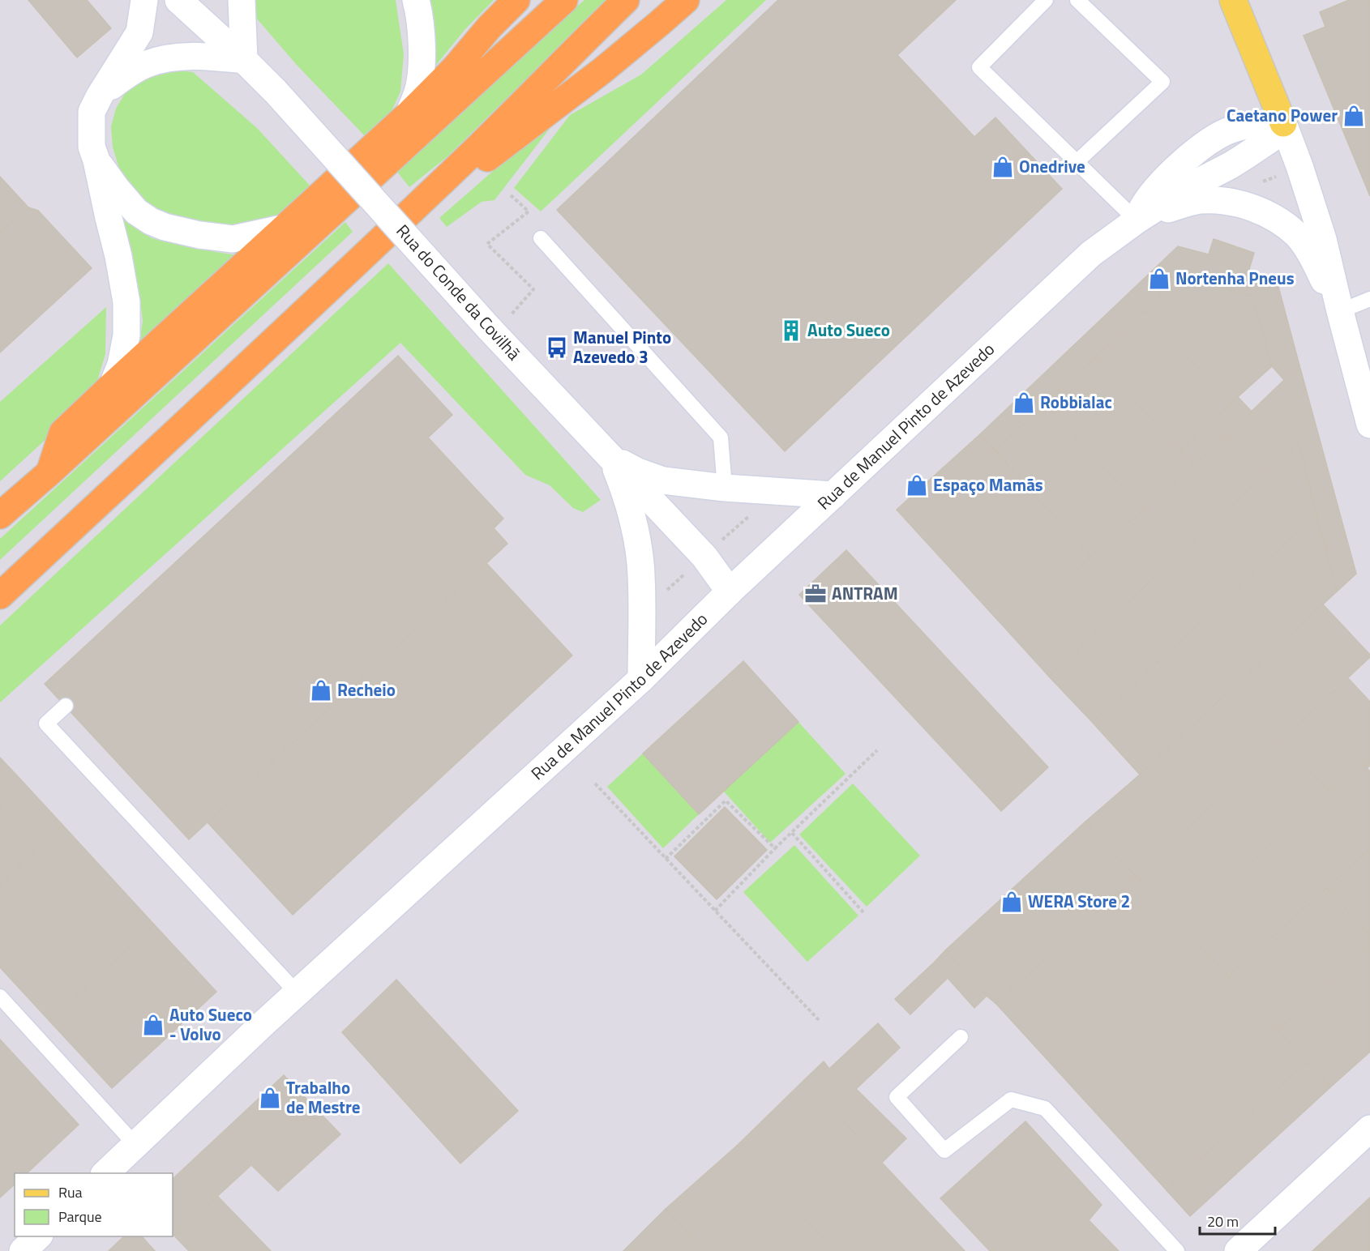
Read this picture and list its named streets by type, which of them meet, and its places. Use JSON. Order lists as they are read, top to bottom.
{
  "streets": {
    "main road": ["Rua do Conde da Covilhã", "Rua de Manuel Pinto de Azevedo"]
  },
  "crossings": [
    ["Rua do Conde da Covilhã", "Rua de Manuel Pinto de Azevedo"]
  ],
  "places": {
    "shop": [
      "Caetano Power",
      "Onedrive",
      "Nortenha Pneus",
      "Robbialac",
      "Espaço Mamãs",
      "Recheio",
      "WERA Store 2",
      "Auto Sueco - Volvo",
      "Trabalho de Mestre"
    ],
    "building": ["Auto Sueco"],
    "bus stop": ["Manuel Pinto Azevedo 3"],
    "office": ["ANTRAM"]
  },
  "legend": ["Rua", "Parque"],
  "scale_bar": "20 m"
}
